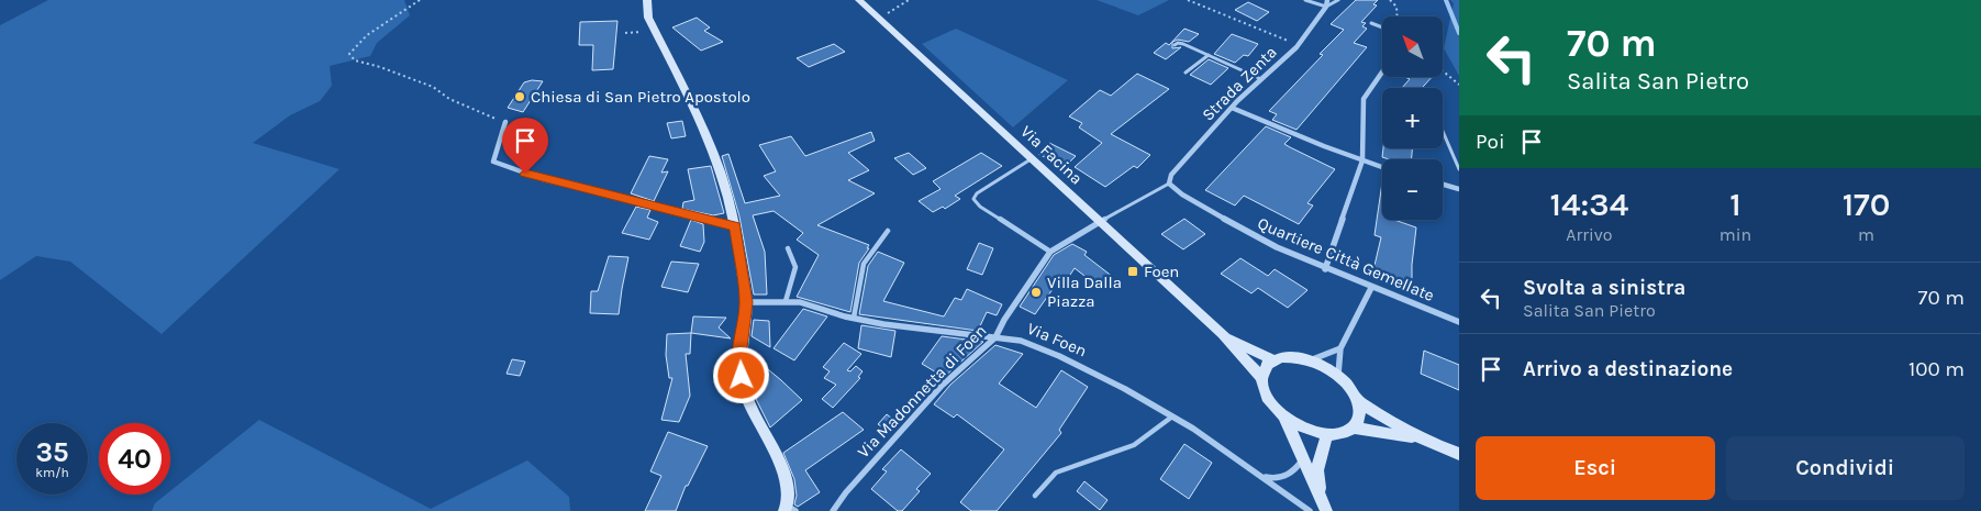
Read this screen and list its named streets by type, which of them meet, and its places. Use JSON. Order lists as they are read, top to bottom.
{
  "streets": {
    "main road": ["Via Facina"],
    "street": [
      "Strada Zenta",
      "Quartiere Città Gemellate",
      "Via Foen",
      "Via Madonnetta di Foen"
    ]
  },
  "crossings": [
    ["Strada Zenta", "Quartiere Città Gemellate"],
    ["Via Facina", "Via Madonnetta di Foen"],
    ["Via Foen", "Via Madonnetta di Foen"]
  ],
  "places": {
    "other": ["Chiesa di San Pietro Apostolo", "Villa Dalla Piazza"],
    "transit": ["Foen"]
  },
  "north": "top left",
  "page": {
    "turn": ["70 m", "Salita San Pietro"],
    "map_buttons": ["+", "−"],
    "then": "Poi",
    "eta": [
      "14:34",
      "Arrivo",
      "1",
      "min",
      "170",
      "m"
    ],
    "list": [
      {
        "name": "Svolta a sinistra",
        "note": "Salita San Pietro",
        "value": "70 m"
      },
      {
        "name": "Arrivo a destinazione",
        "value": "100 m"
      }
    ],
    "speed": "35 km/h",
    "limit": "40",
    "buttons": ["Esci", "Condividi"]
  }
}
